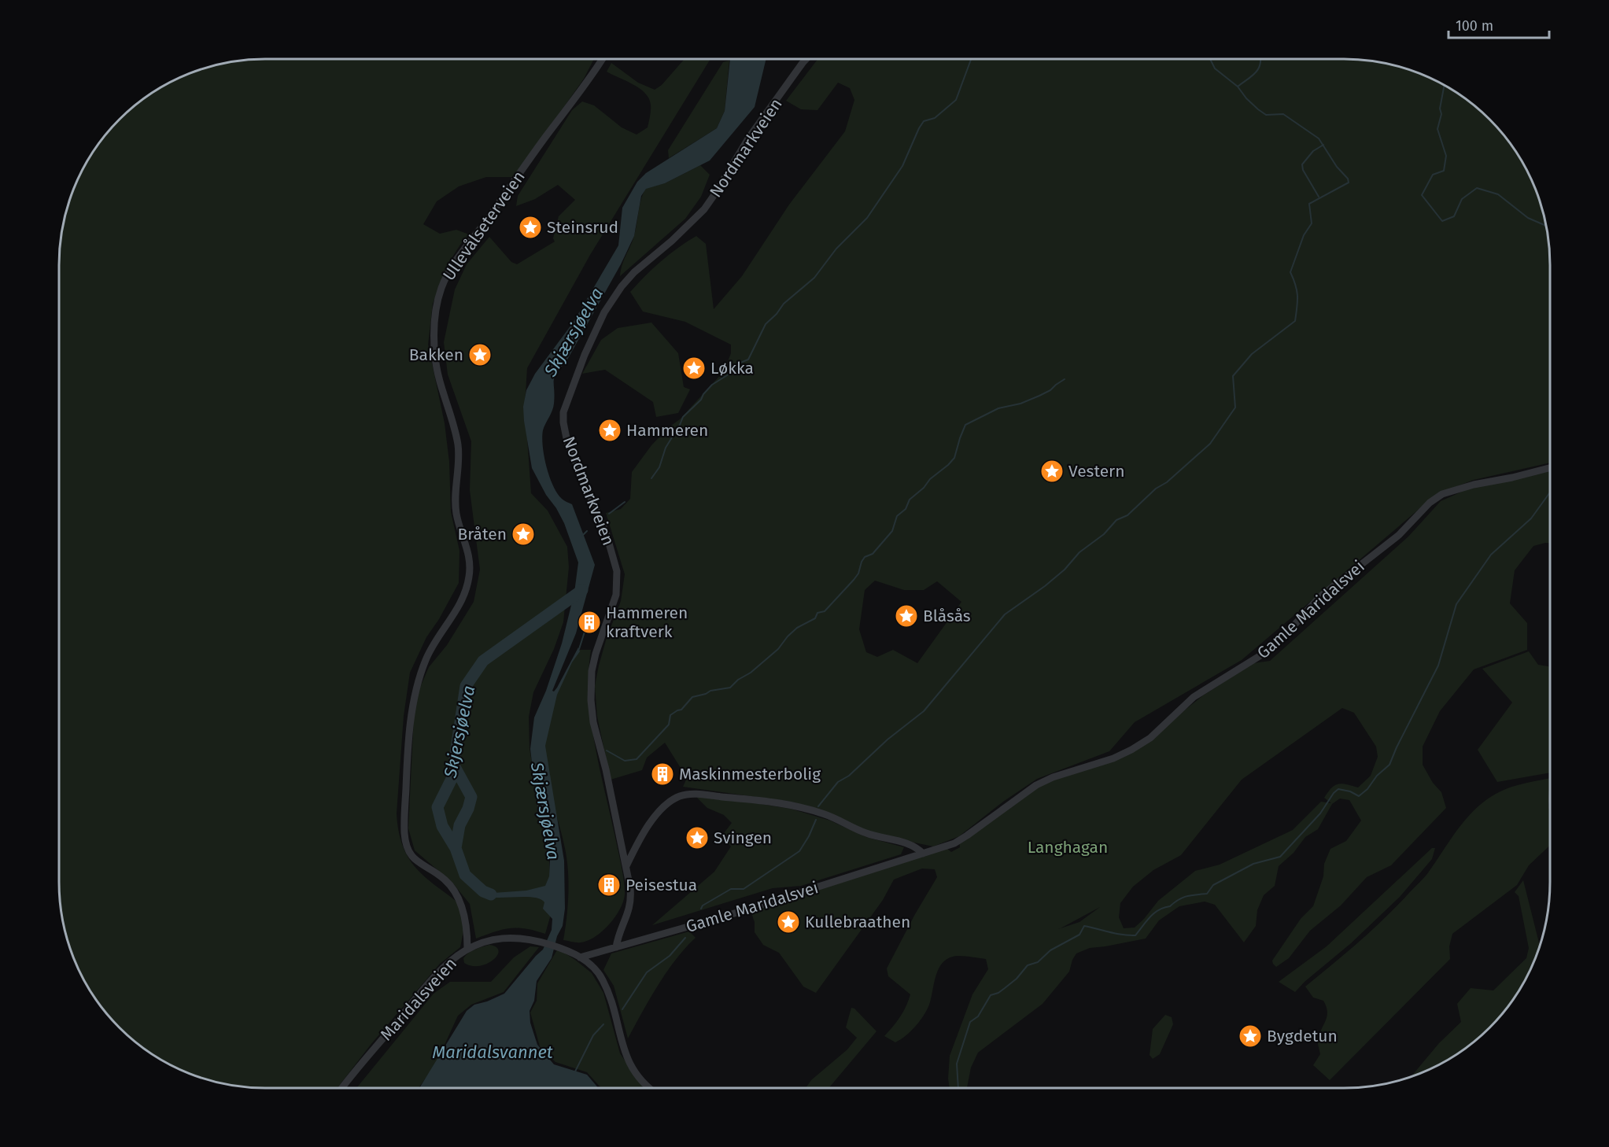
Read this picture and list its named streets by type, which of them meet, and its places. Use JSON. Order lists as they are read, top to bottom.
{
  "streets": {
    "street": [
      "Nordmarkveien",
      "Ullevålseterveien",
      "Gamle Maridalsvei",
      "Maridalsveien"
    ]
  },
  "crossings": [
    ["Nordmarkveien", "Gamle Maridalsvei"],
    ["Ullevålseterveien", "Maridalsveien"],
    ["Gamle Maridalsvei", "Maridalsveien"]
  ],
  "water": ["Skjærsjøelva", "Skjersjøelva", "Maridalsvannet"],
  "parks": ["Langhagan"],
  "places": {
    "place": [
      "Steinsrud",
      "Bakken",
      "Løkka",
      "Hammeren",
      "Vestern",
      "Bråten",
      "Blåsås",
      "Svingen",
      "Kullebraathen",
      "Bygdetun"
    ],
    "building": ["Hammeren kraftverk", "Maskinmesterbolig", "Peisestua"]
  },
  "scale_bar": "100 m"
}
